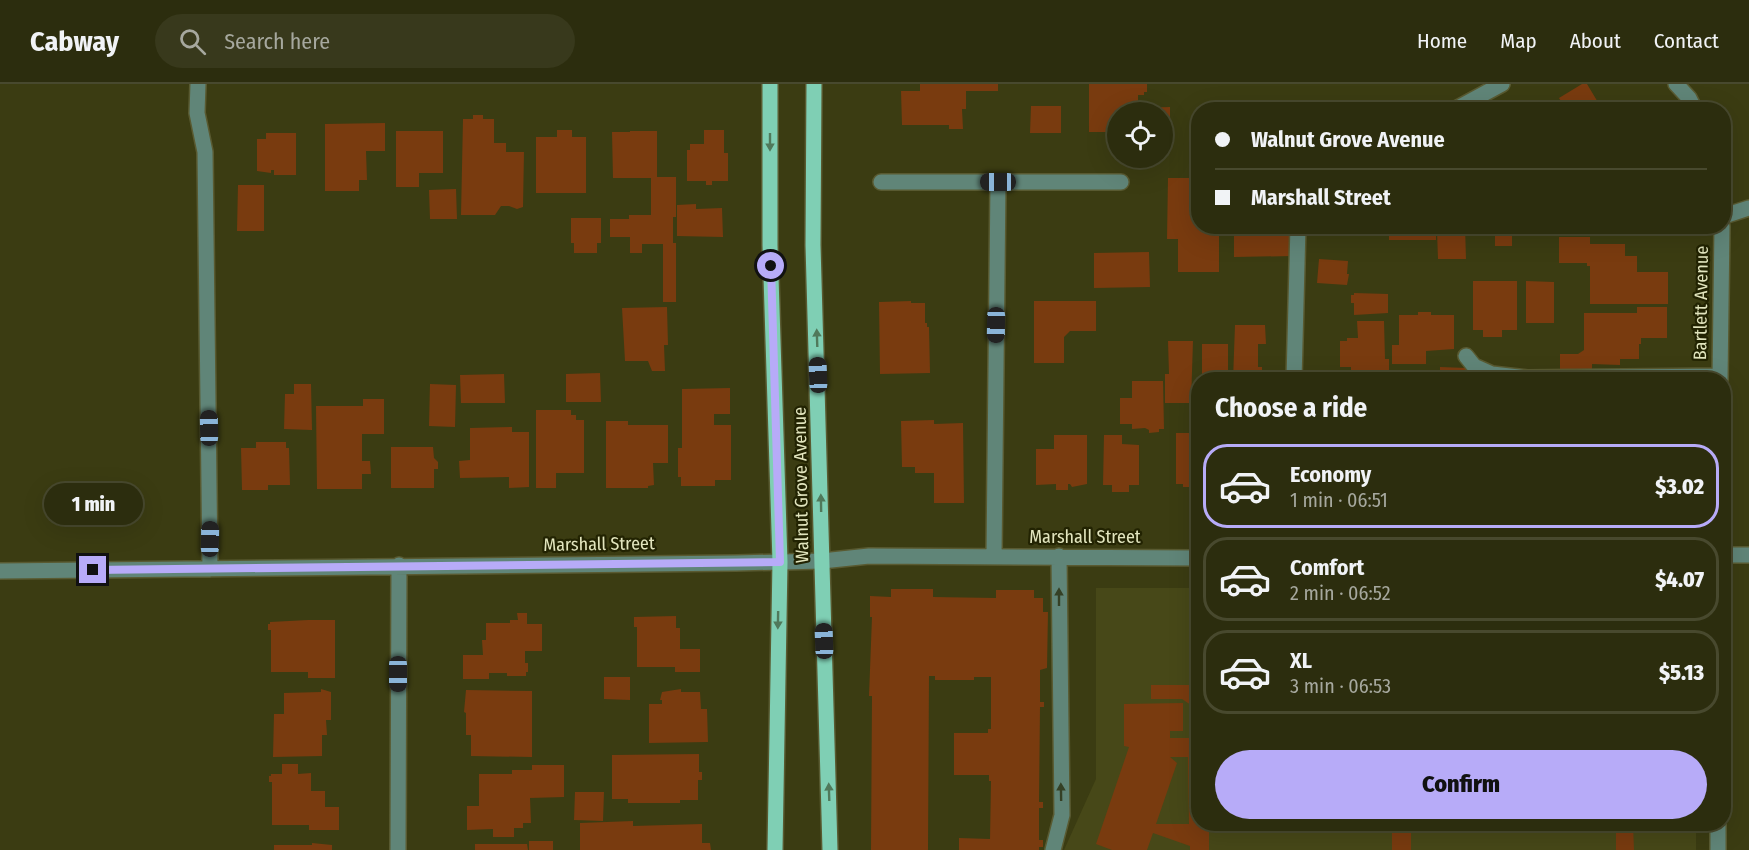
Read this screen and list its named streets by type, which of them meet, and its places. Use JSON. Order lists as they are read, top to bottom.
{
  "streets": {
    "main road": ["Walnut Grove Avenue"],
    "street": ["Bartlett Avenue", "Marshall Street"]
  },
  "crossings": [
    ["Walnut Grove Avenue", "Marshall Street"]
  ],
  "page": {
    "header": "Cabway",
    "search": "Search here",
    "nav": [
      "Home",
      "Map",
      "About",
      "Contact"
    ],
    "banner": ["Walnut Grove Avenue", "Marshall Street"],
    "heading": "Choose a ride",
    "list": [
      {
        "name": "Economy",
        "note": "1 min · 06:51",
        "value": "$3.02"
      },
      {
        "name": "Comfort",
        "note": "2 min · 06:52",
        "value": "$4.07"
      },
      {
        "name": "XL",
        "note": "3 min · 06:53",
        "value": "$5.13"
      }
    ],
    "bubble": "1 min",
    "buttons": "Confirm"
  }
}
